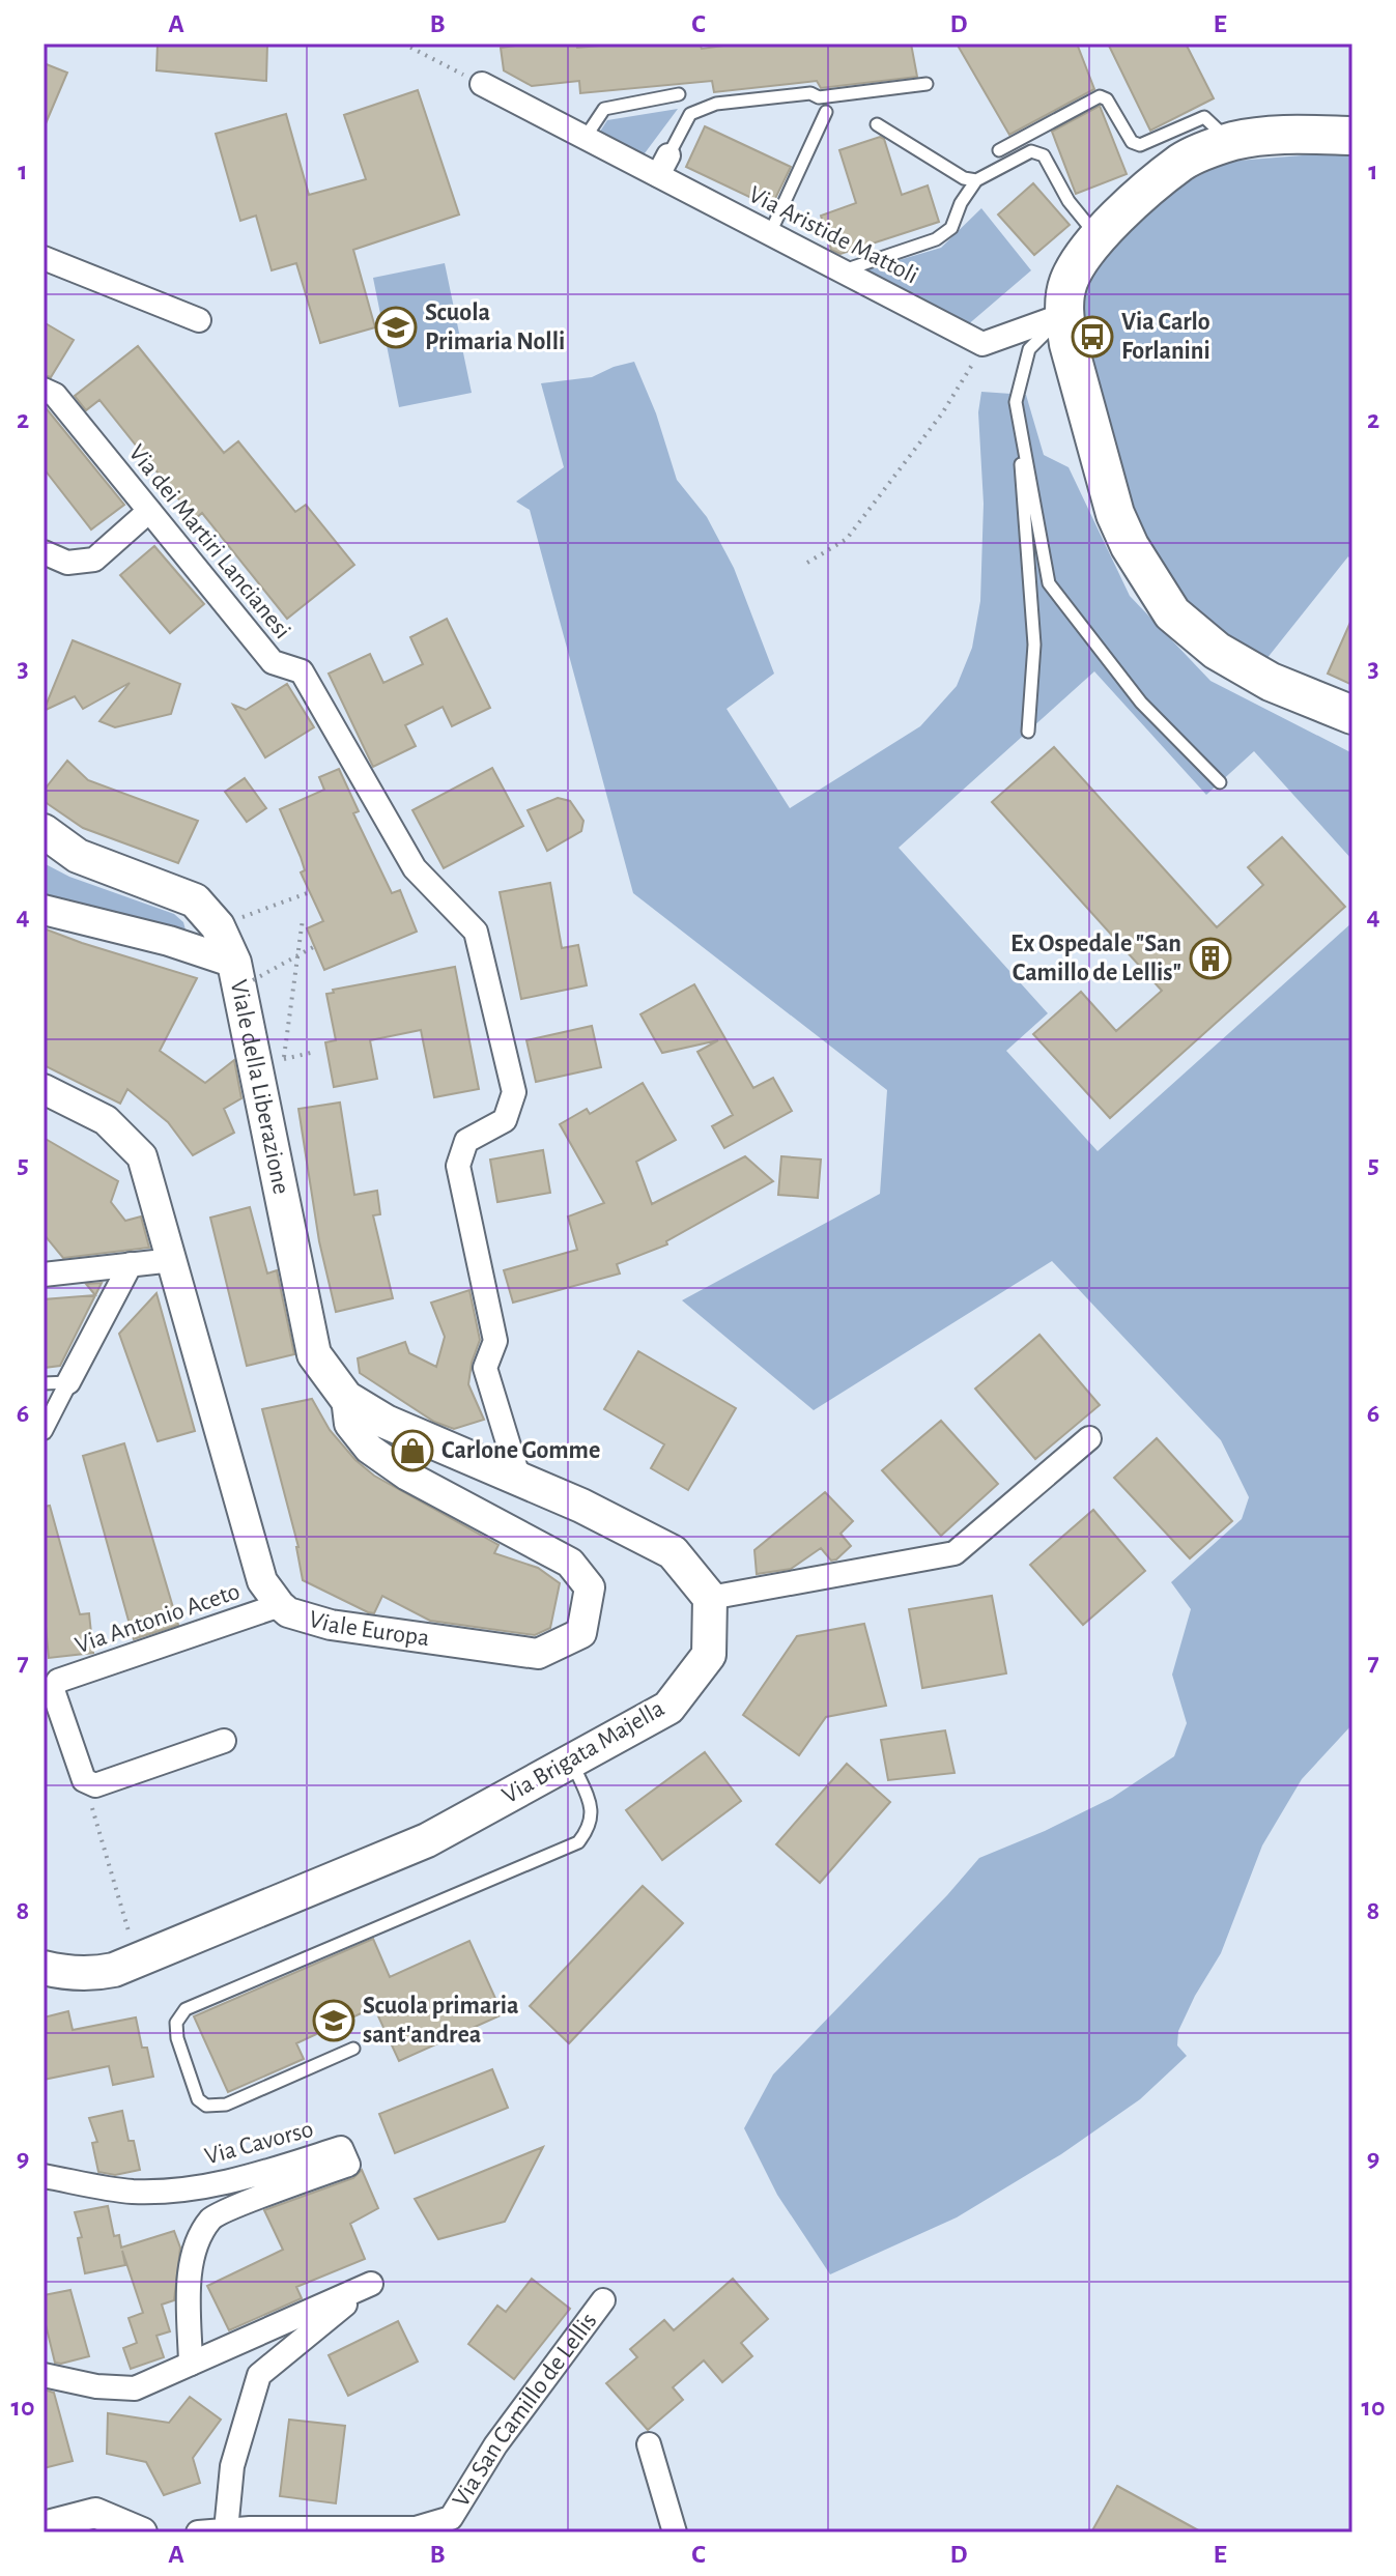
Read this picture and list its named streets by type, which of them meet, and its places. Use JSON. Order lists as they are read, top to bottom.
{
  "streets": {
    "main road": ["Viale della Liberazione", "Via Brigata Majella"],
    "street": [
      "Via Aristide Mattoli",
      "Via dei Martiri Lancianesi",
      "Via Antonio Aceto",
      "Viale Europa",
      "Via Cavorso",
      "Via San Camillo de Lellis"
    ]
  },
  "crossings": [
    ["Viale della Liberazione", "Viale Europa"],
    ["Via Antonio Aceto", "Viale Europa"]
  ],
  "places": {
    "school or university": ["Scuola Primaria Nolli", "Scuola primaria sant'andrea"],
    "bus stop": ["Via Carlo Forlanini"],
    "building": ["Ex Ospedale \"San Camillo de Lellis\""],
    "shop": ["Carlone Gomme"]
  },
  "grid": {
    "columns": [
      "A",
      "B",
      "C",
      "D",
      "E"
    ],
    "rows": [
      "1",
      "2",
      "3",
      "4",
      "5",
      "6",
      "7",
      "8",
      "9",
      "10"
    ]
  }
}
